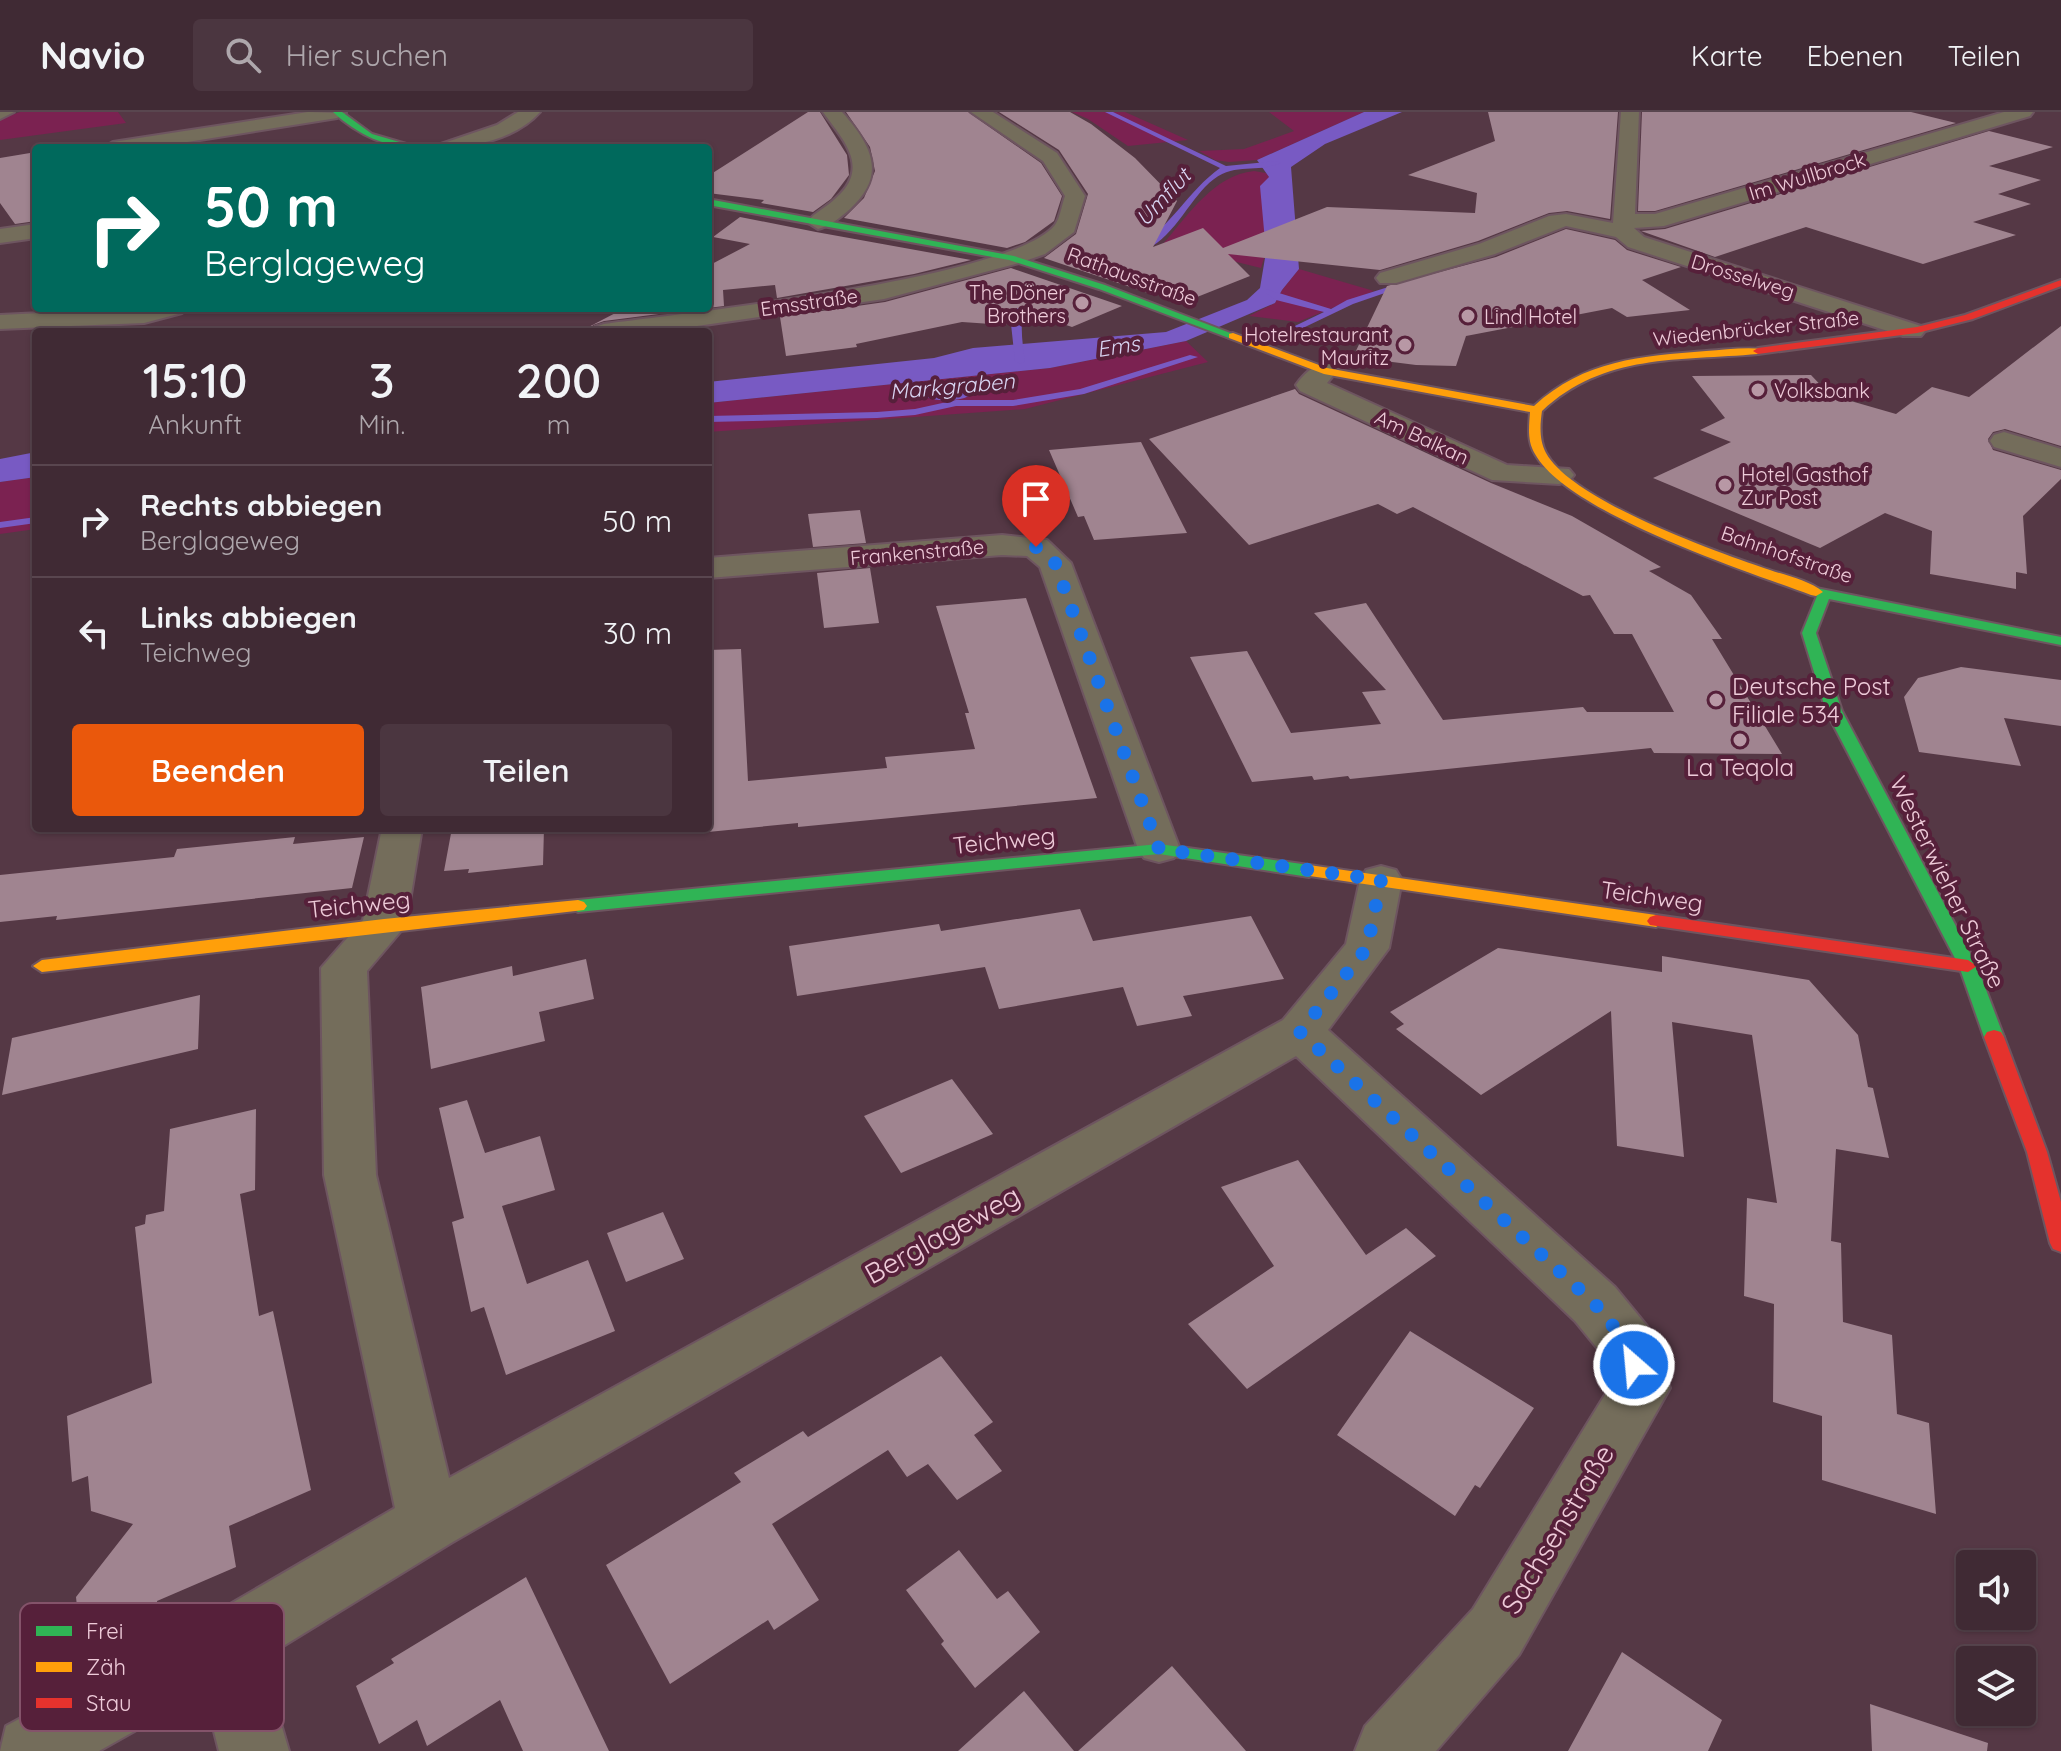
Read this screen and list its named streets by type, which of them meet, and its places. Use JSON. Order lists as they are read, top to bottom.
{
  "streets": {
    "street": [
      "Im Wullbrock",
      "Rathausstraße",
      "Drosselweg",
      "Emsstraße",
      "Wiedenbrücker Straße",
      "Am Balkan",
      "Frankenstraße",
      "Bahnhofstraße",
      "Teichweg",
      "Westerwieher Straße",
      "Berglageweg",
      "Sachsenstraße"
    ]
  },
  "crossings": [
    ["Im Wullbrock", "Drosselweg"],
    ["Rathausstraße", "Emsstraße"],
    ["Rathausstraße", "Wiedenbrücker Straße"],
    ["Rathausstraße", "Am Balkan"],
    ["Drosselweg", "Wiedenbrücker Straße"],
    ["Am Balkan", "Bahnhofstraße"],
    ["Frankenstraße", "Teichweg"],
    ["Bahnhofstraße", "Westerwieher Straße"],
    ["Teichweg", "Westerwieher Straße"],
    ["Teichweg", "Berglageweg"],
    ["Berglageweg", "Sachsenstraße"]
  ],
  "water": ["Umflut", "Ems", "Markgraben"],
  "places": [
    "The Döner Brothers",
    "Lind Hotel",
    "Hotelrestaurant Mauritz",
    "Volksbank",
    "Hotel Gasthof Zur Post",
    "Deutsche Post Filiale 534",
    "La Teqola"
  ],
  "legend": ["Frei", "Zäh", "Stau"],
  "page": {
    "header": "Navio",
    "search": "Hier suchen",
    "nav": ["Karte", "Ebenen", "Teilen"],
    "turn": ["50 m", "Berglageweg"],
    "eta": [
      "15:10",
      "Ankunft",
      "3",
      "Min.",
      "200",
      "m"
    ],
    "list": [
      {
        "name": "Rechts abbiegen",
        "note": "Berglageweg",
        "value": "50 m"
      },
      {
        "name": "Links abbiegen",
        "note": "Teichweg",
        "value": "30 m"
      }
    ],
    "buttons": ["Beenden", "Teilen"]
  }
}
